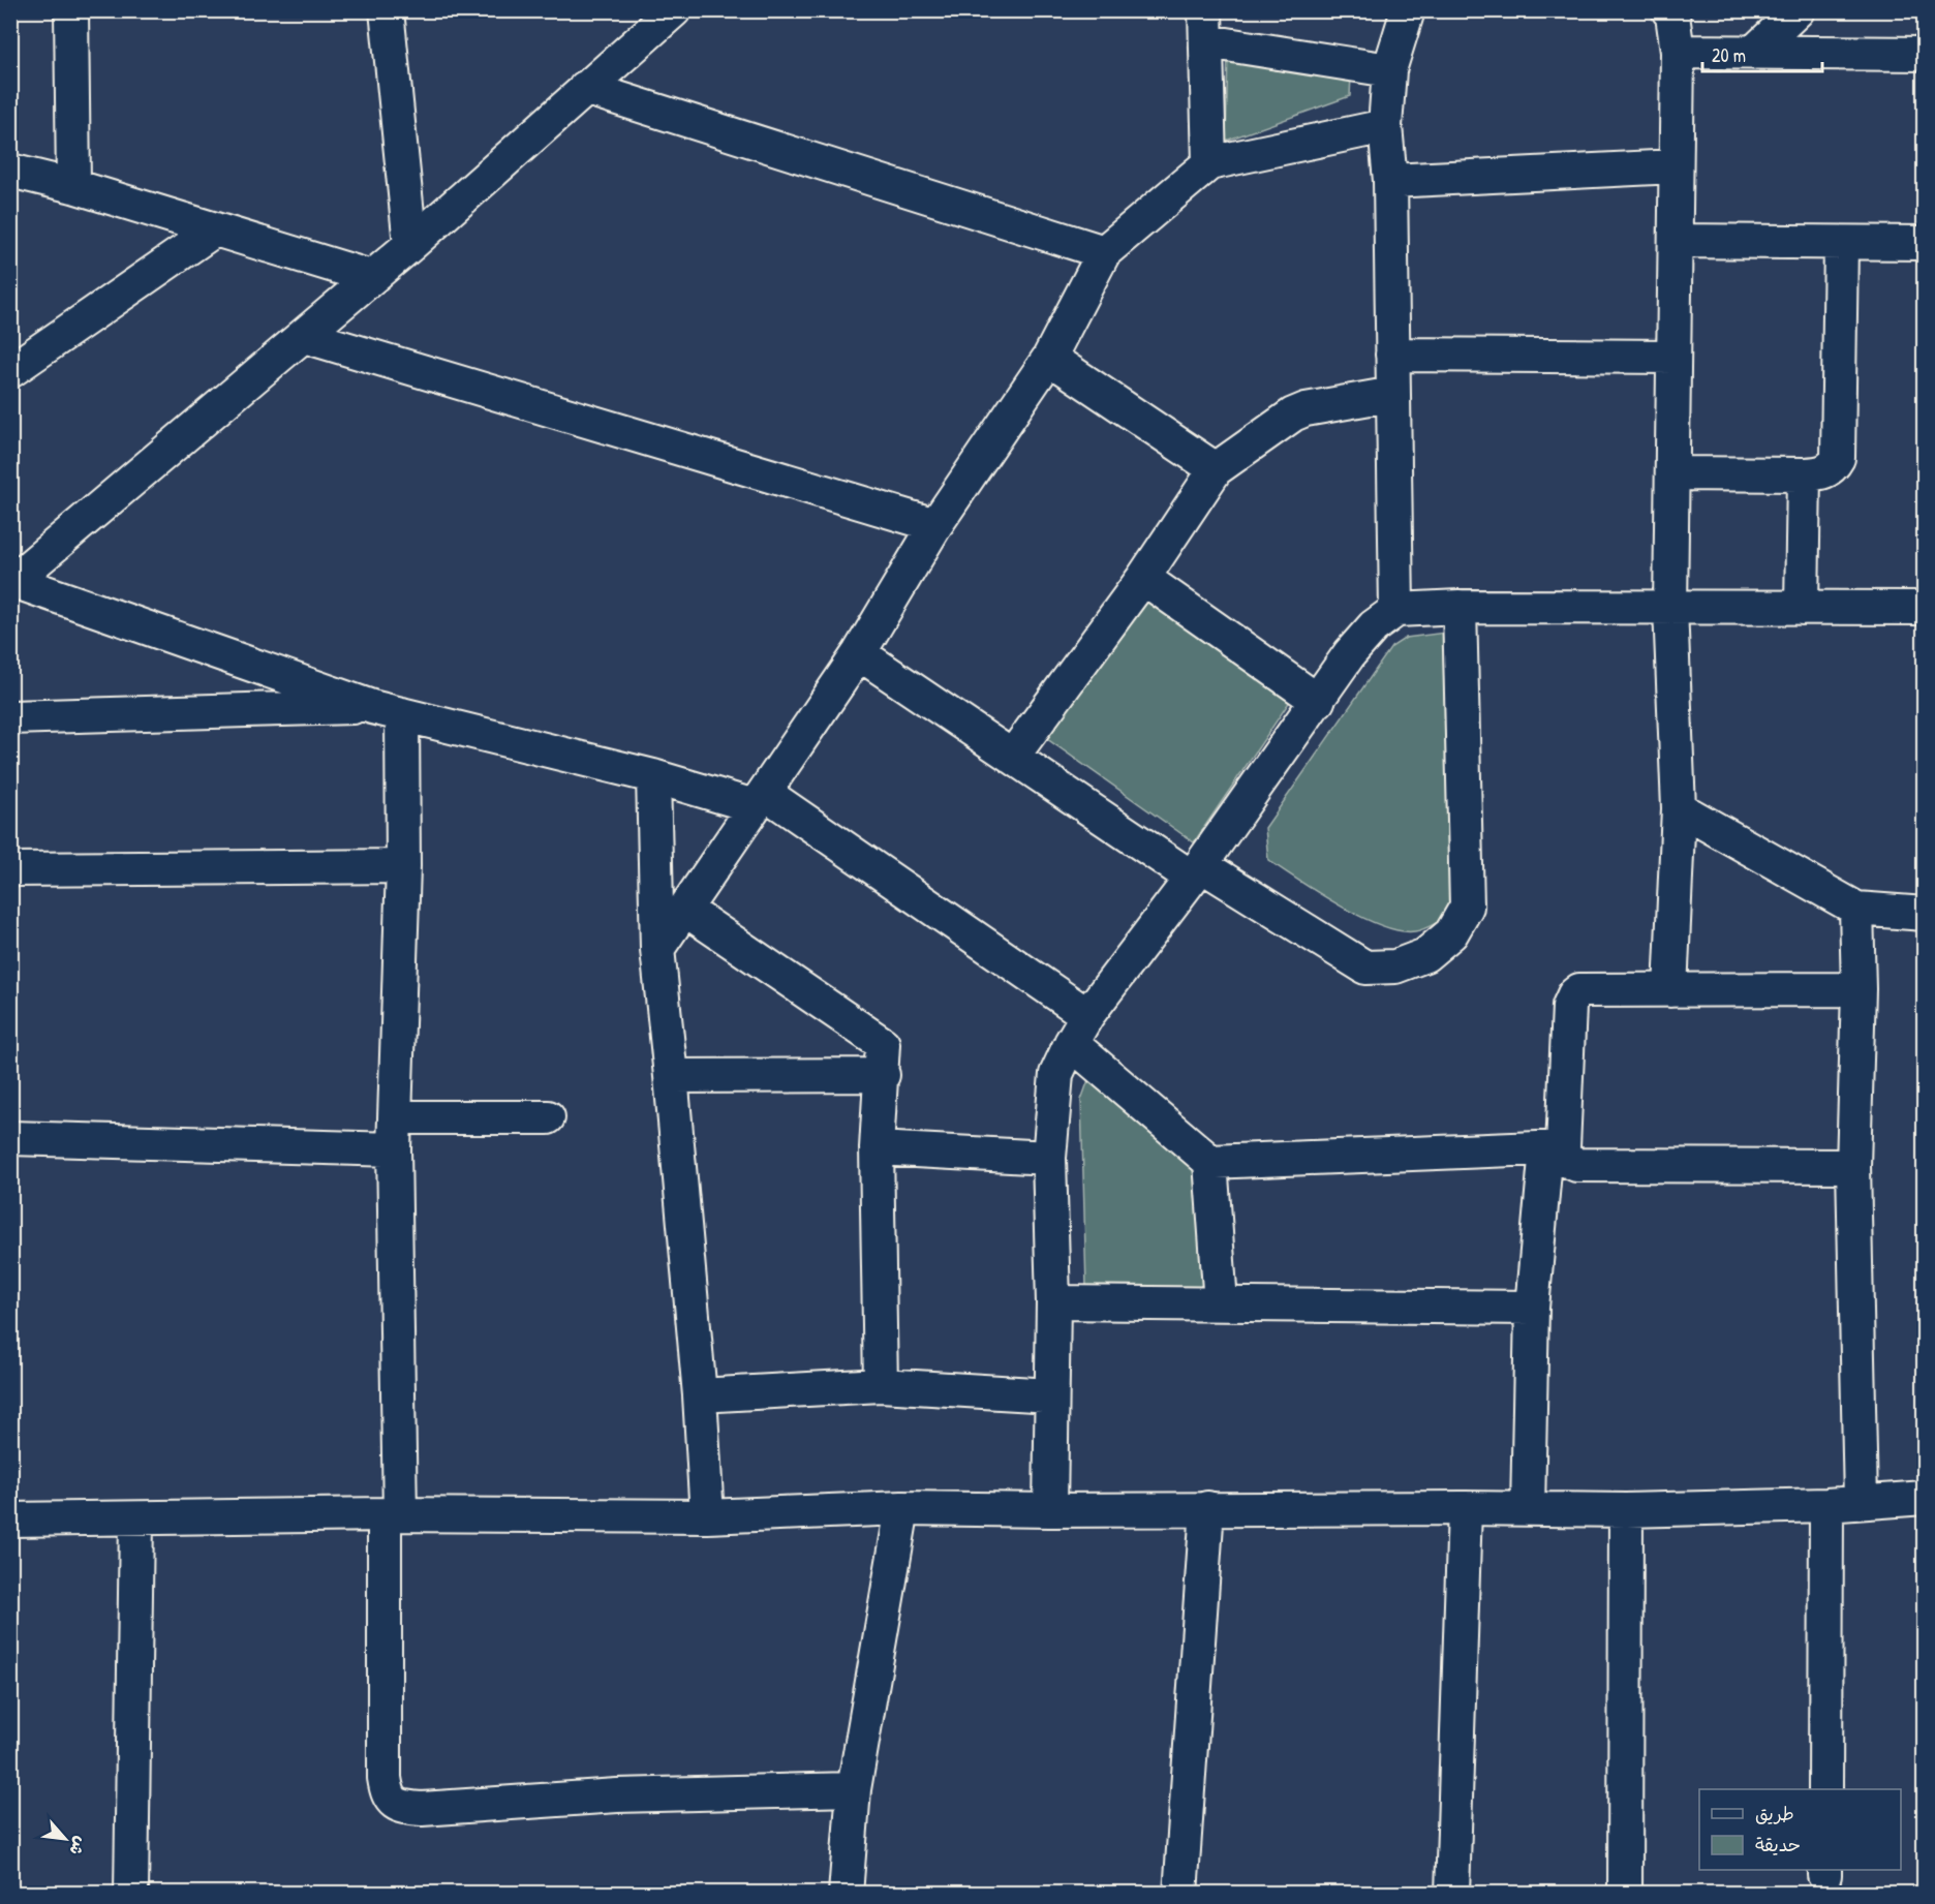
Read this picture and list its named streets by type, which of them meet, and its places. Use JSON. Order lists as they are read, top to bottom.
{
  "legend": ["طريق", "حديقة"],
  "scale_bar": "20 m",
  "north": "bottom right"
}
